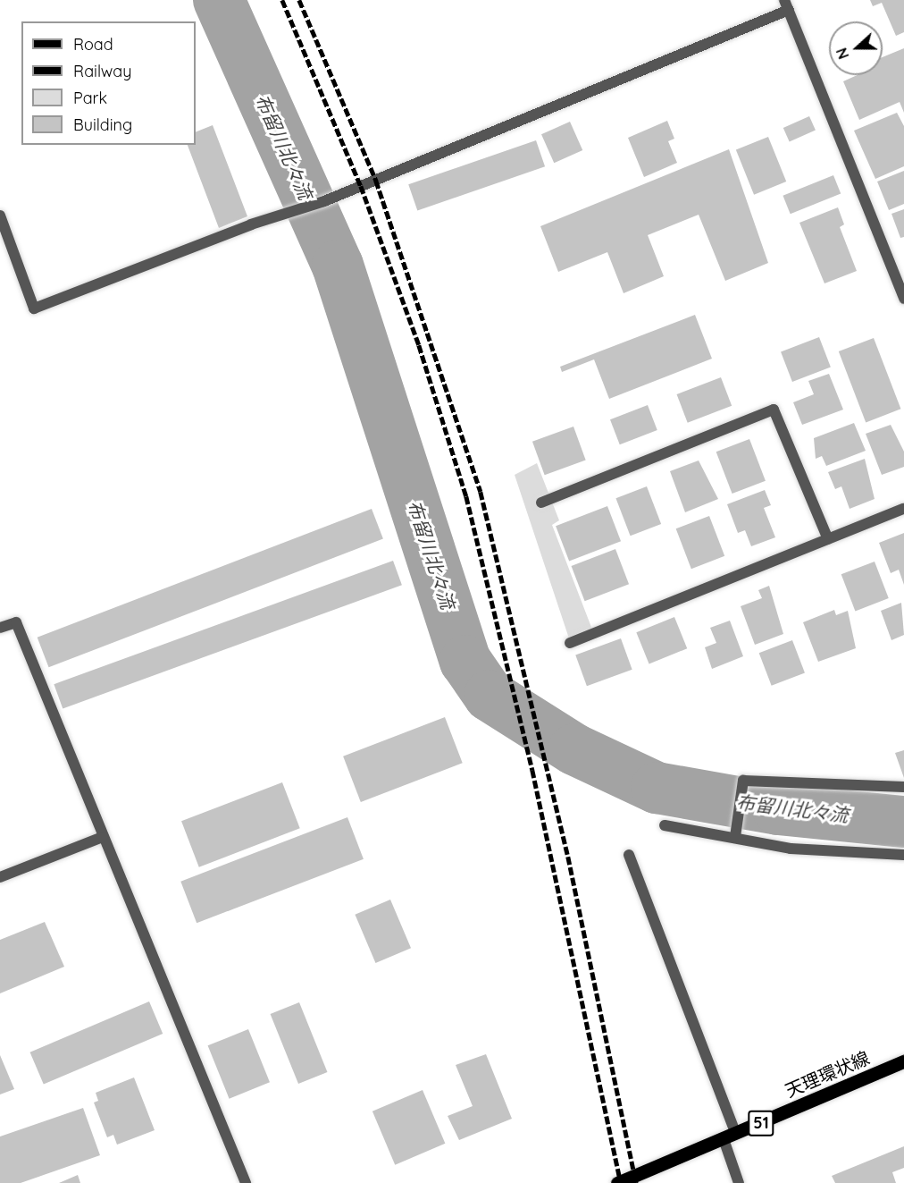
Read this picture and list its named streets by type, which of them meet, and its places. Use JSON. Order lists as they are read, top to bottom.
{
  "streets": {
    "main road": ["天理環状線", "51"]
  },
  "water": ["布留川北々流"],
  "legend": [
    "Road",
    "Railway",
    "Park",
    "Building"
  ],
  "north": "left"
}
